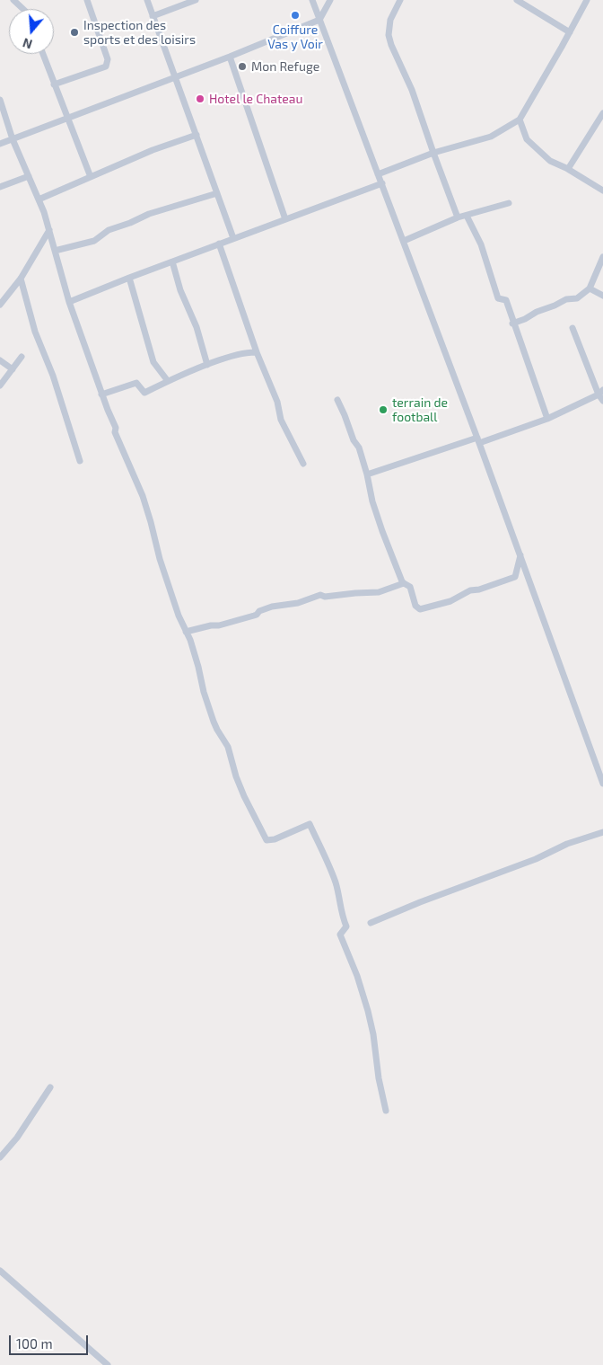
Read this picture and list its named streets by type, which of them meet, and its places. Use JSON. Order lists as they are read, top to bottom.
{
  "places": [
    "Coiffure Vas y Voir",
    "Inspection des sports et des loisirs",
    "Mon Refuge",
    "Hotel le Chateau",
    "terrain de football"
  ],
  "scale_bar": "100 m",
  "north": "bottom"
}
